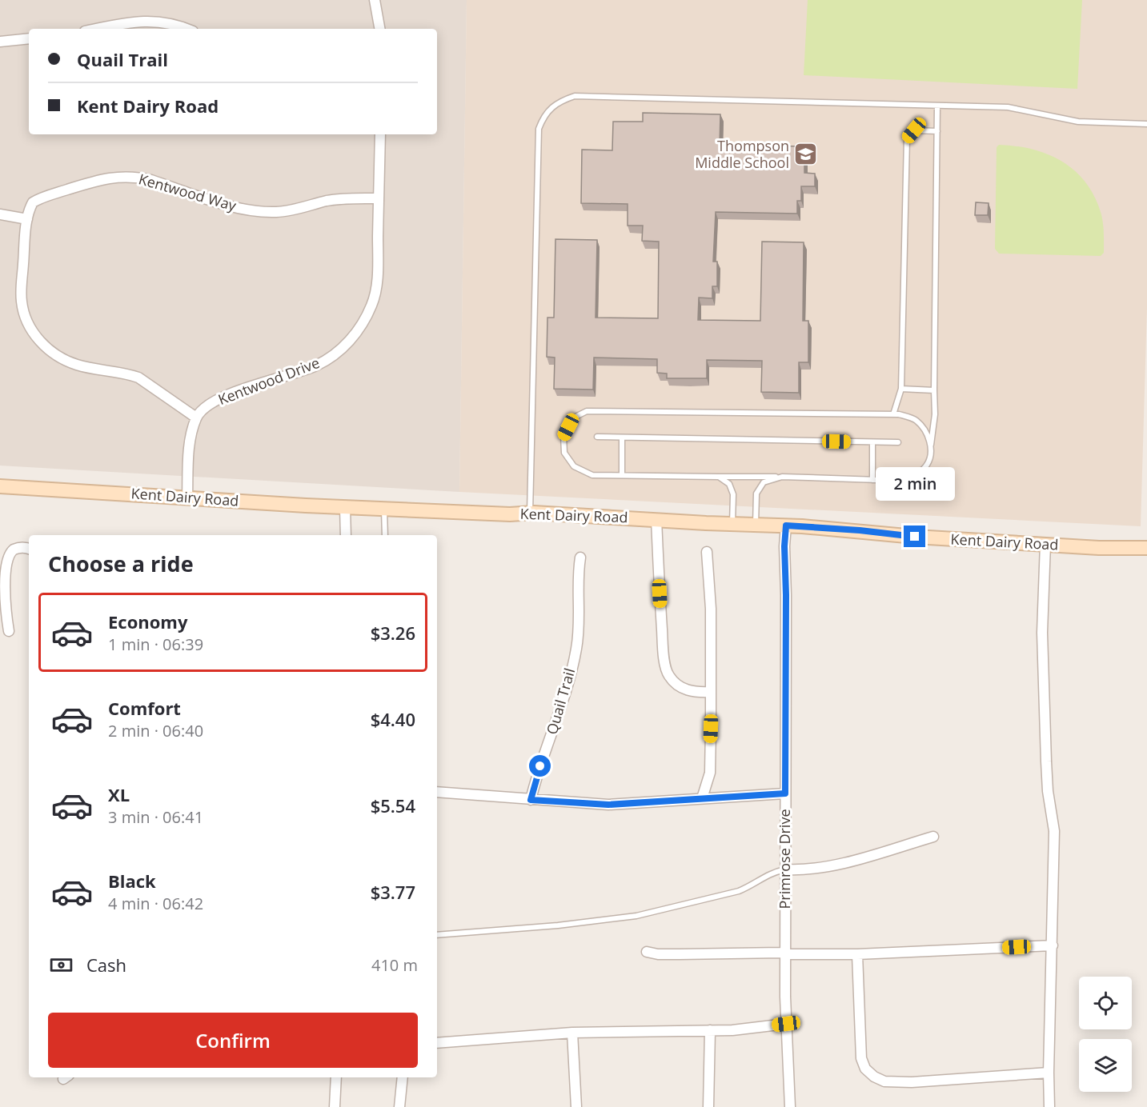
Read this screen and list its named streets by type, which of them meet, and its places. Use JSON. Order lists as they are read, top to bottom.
{
  "streets": {
    "street": [
      "Kentwood Way",
      "Kentwood Drive",
      "Kent Dairy Road",
      "Quail Trail",
      "Primrose Drive"
    ]
  },
  "crossings": [
    ["Kentwood Way", "Kentwood Drive"],
    ["Kent Dairy Road", "Primrose Drive"]
  ],
  "places": {
    "school or university": ["Thompson Middle School"]
  },
  "page": {
    "banner": ["Quail Trail", "Kent Dairy Road"],
    "bubble": "2 min",
    "heading": "Choose a ride",
    "list": [
      {
        "name": "Economy",
        "note": "1 min · 06:39",
        "value": "$3.26"
      },
      {
        "name": "Comfort",
        "note": "2 min · 06:40",
        "value": "$4.40"
      },
      {
        "name": "XL",
        "note": "3 min · 06:41",
        "value": "$5.54"
      },
      {
        "name": "Black",
        "note": "4 min · 06:42",
        "value": "$3.77"
      }
    ],
    "pay": ["Cash", "410 m"],
    "buttons": "Confirm"
  }
}
